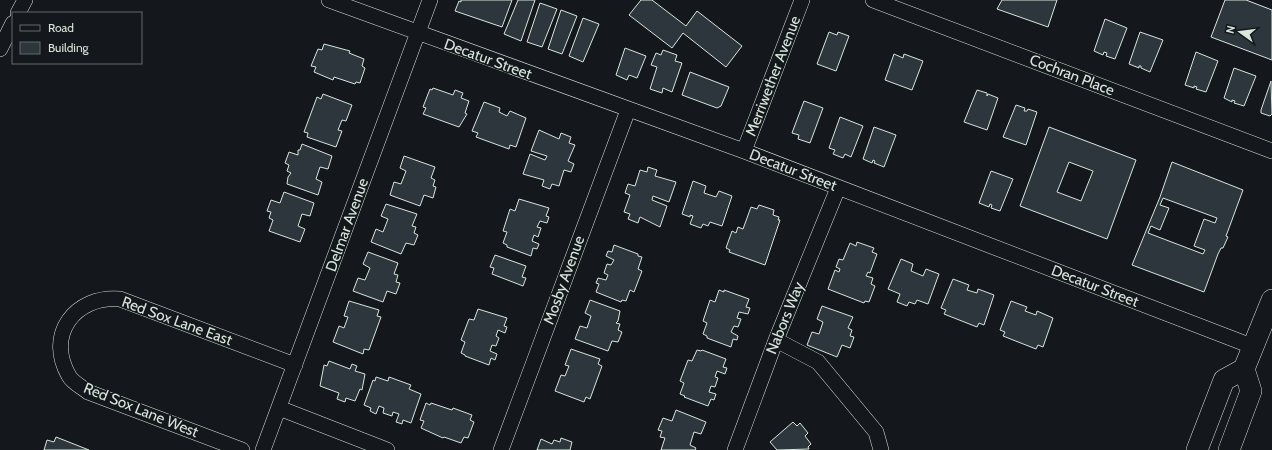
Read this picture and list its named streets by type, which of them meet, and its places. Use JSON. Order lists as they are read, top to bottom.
{
  "streets": {
    "street": [
      "Decatur Street",
      "Cochran Place",
      "Merriwether Avenue",
      "Delmar Avenue",
      "Mosby Avenue",
      "Nabors Way",
      "Red Sox Lane East",
      "Red Sox Lane West"
    ]
  },
  "crossings": [
    ["Decatur Street", "Merriwether Avenue"],
    ["Decatur Street", "Delmar Avenue"],
    ["Decatur Street", "Mosby Avenue"],
    ["Decatur Street", "Nabors Way"],
    ["Delmar Avenue", "Red Sox Lane East"],
    ["Red Sox Lane East", "Red Sox Lane West"]
  ],
  "legend": ["Road", "Building"],
  "north": "left"
}
